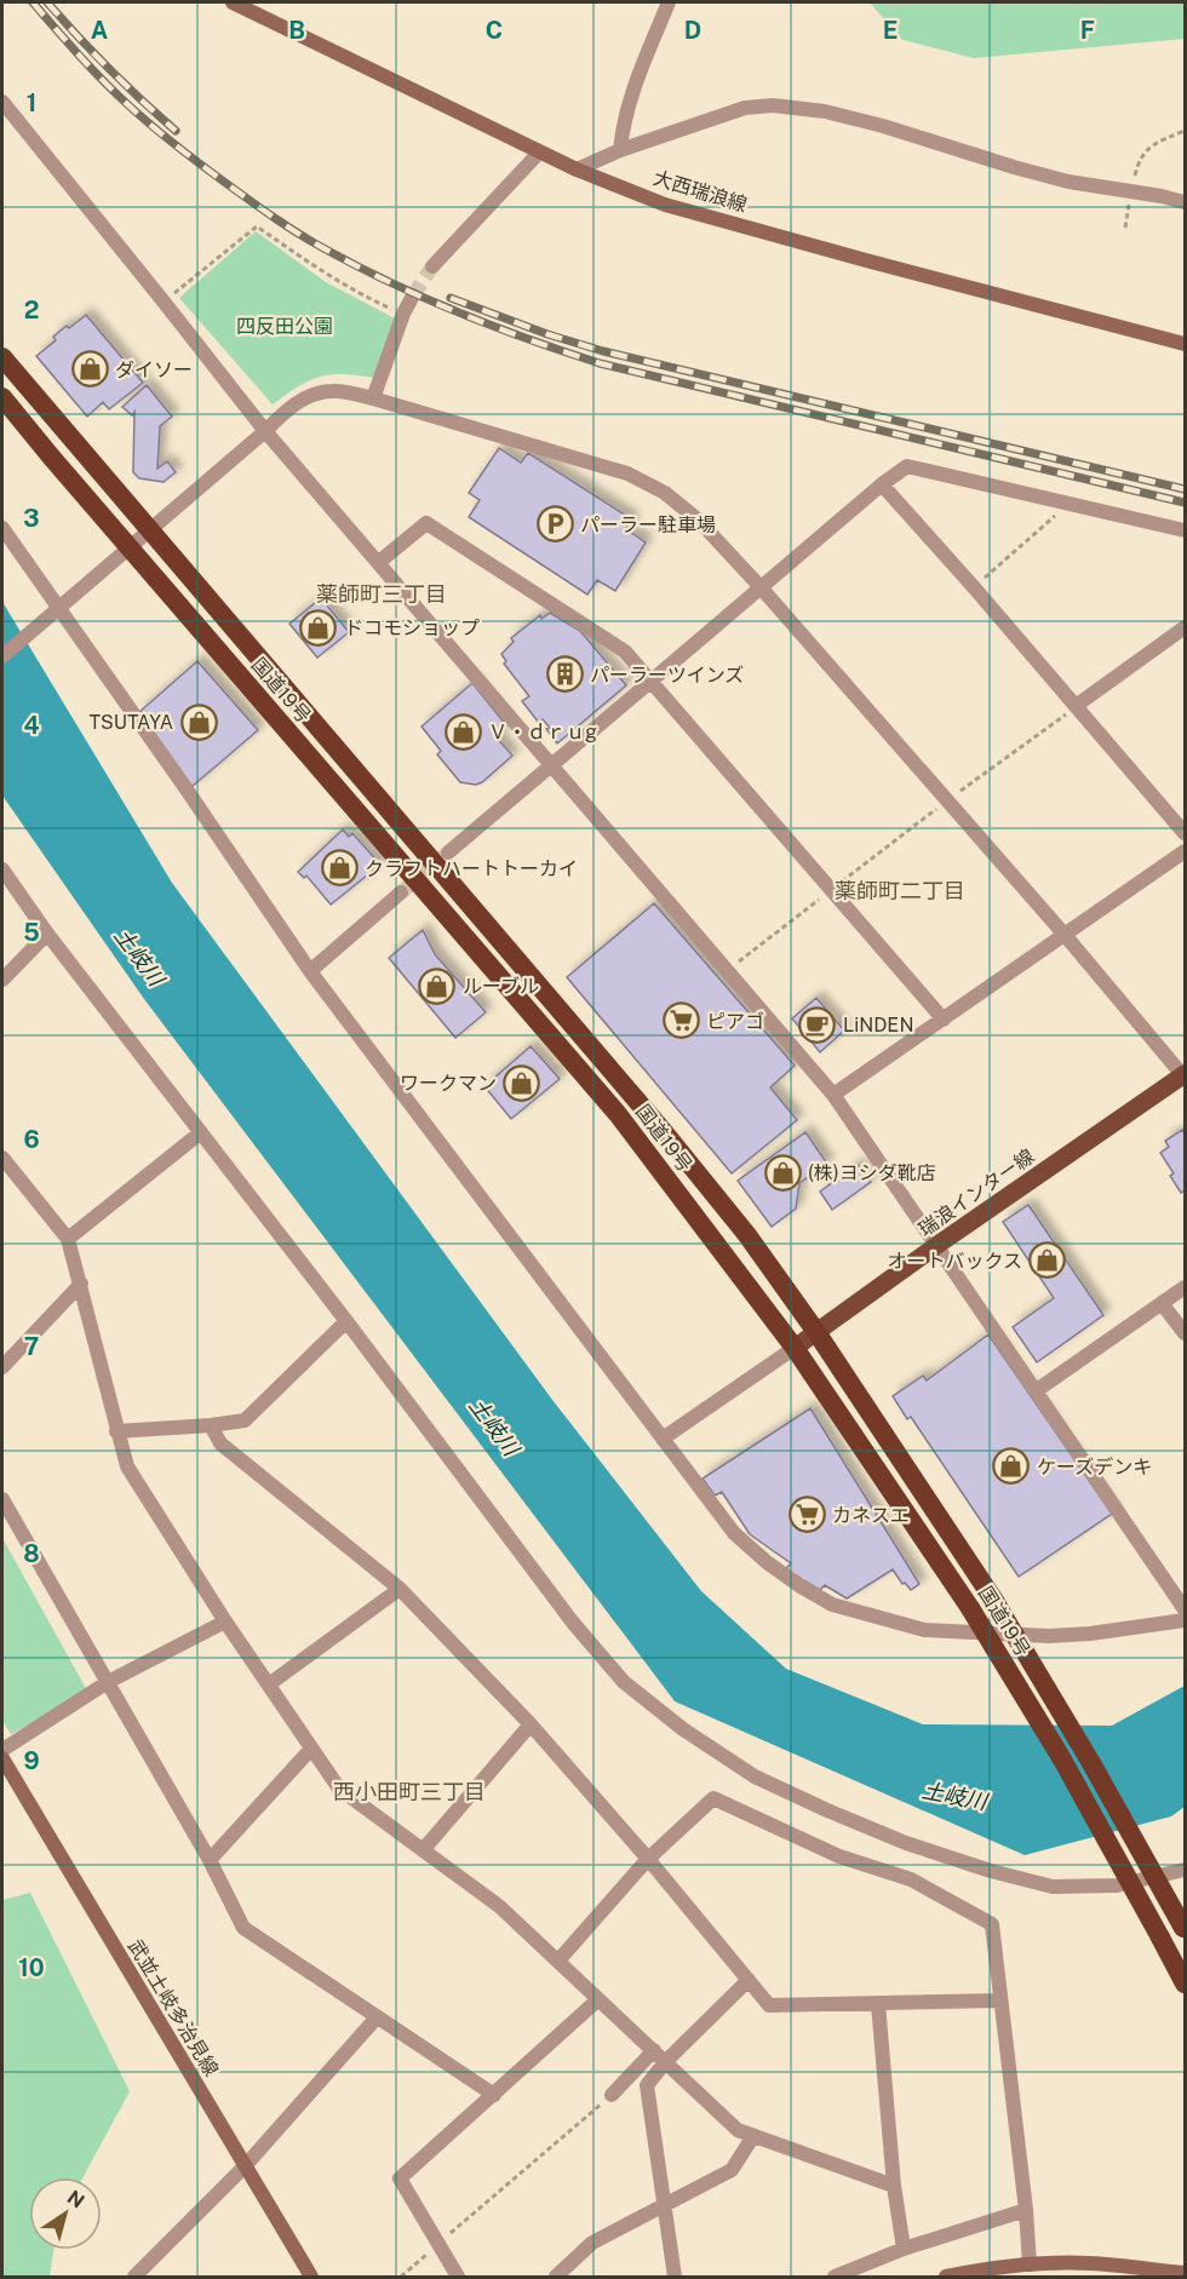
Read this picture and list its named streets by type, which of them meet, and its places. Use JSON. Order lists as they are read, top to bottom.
{
  "streets": {
    "highway": ["国道19号"],
    "main road": ["大西瑞浪線", "瑞浪インター線", "武並土岐多治見線"]
  },
  "crossings": [
    ["国道19号", "瑞浪インター線"]
  ],
  "districts": ["薬師町三丁目", "薬師町二丁目", "西小田町三丁目"],
  "water": ["土岐川"],
  "parks": ["四反田公園"],
  "places": {
    "shop": [
      "ダイソー",
      "ドコモショップ",
      "TSUTAYA",
      "Ｖ・ｄｒｕg",
      "クラフトハートトーカイ",
      "ルーブル",
      "ワークマン",
      "(株)ヨシダ靴店",
      "オートバックス",
      "ケーズデンキ"
    ],
    "parking": ["パーラー駐車場"],
    "building": ["パーラーツインズ"],
    "supermarket": ["ピアゴ", "カネスエ"],
    "cafe": ["LiNDEN"]
  },
  "north": "top right",
  "grid": {
    "columns": [
      "A",
      "B",
      "C",
      "D",
      "E",
      "F"
    ],
    "rows": [
      "1",
      "2",
      "3",
      "4",
      "5",
      "6",
      "7",
      "8",
      "9",
      "10"
    ]
  }
}
